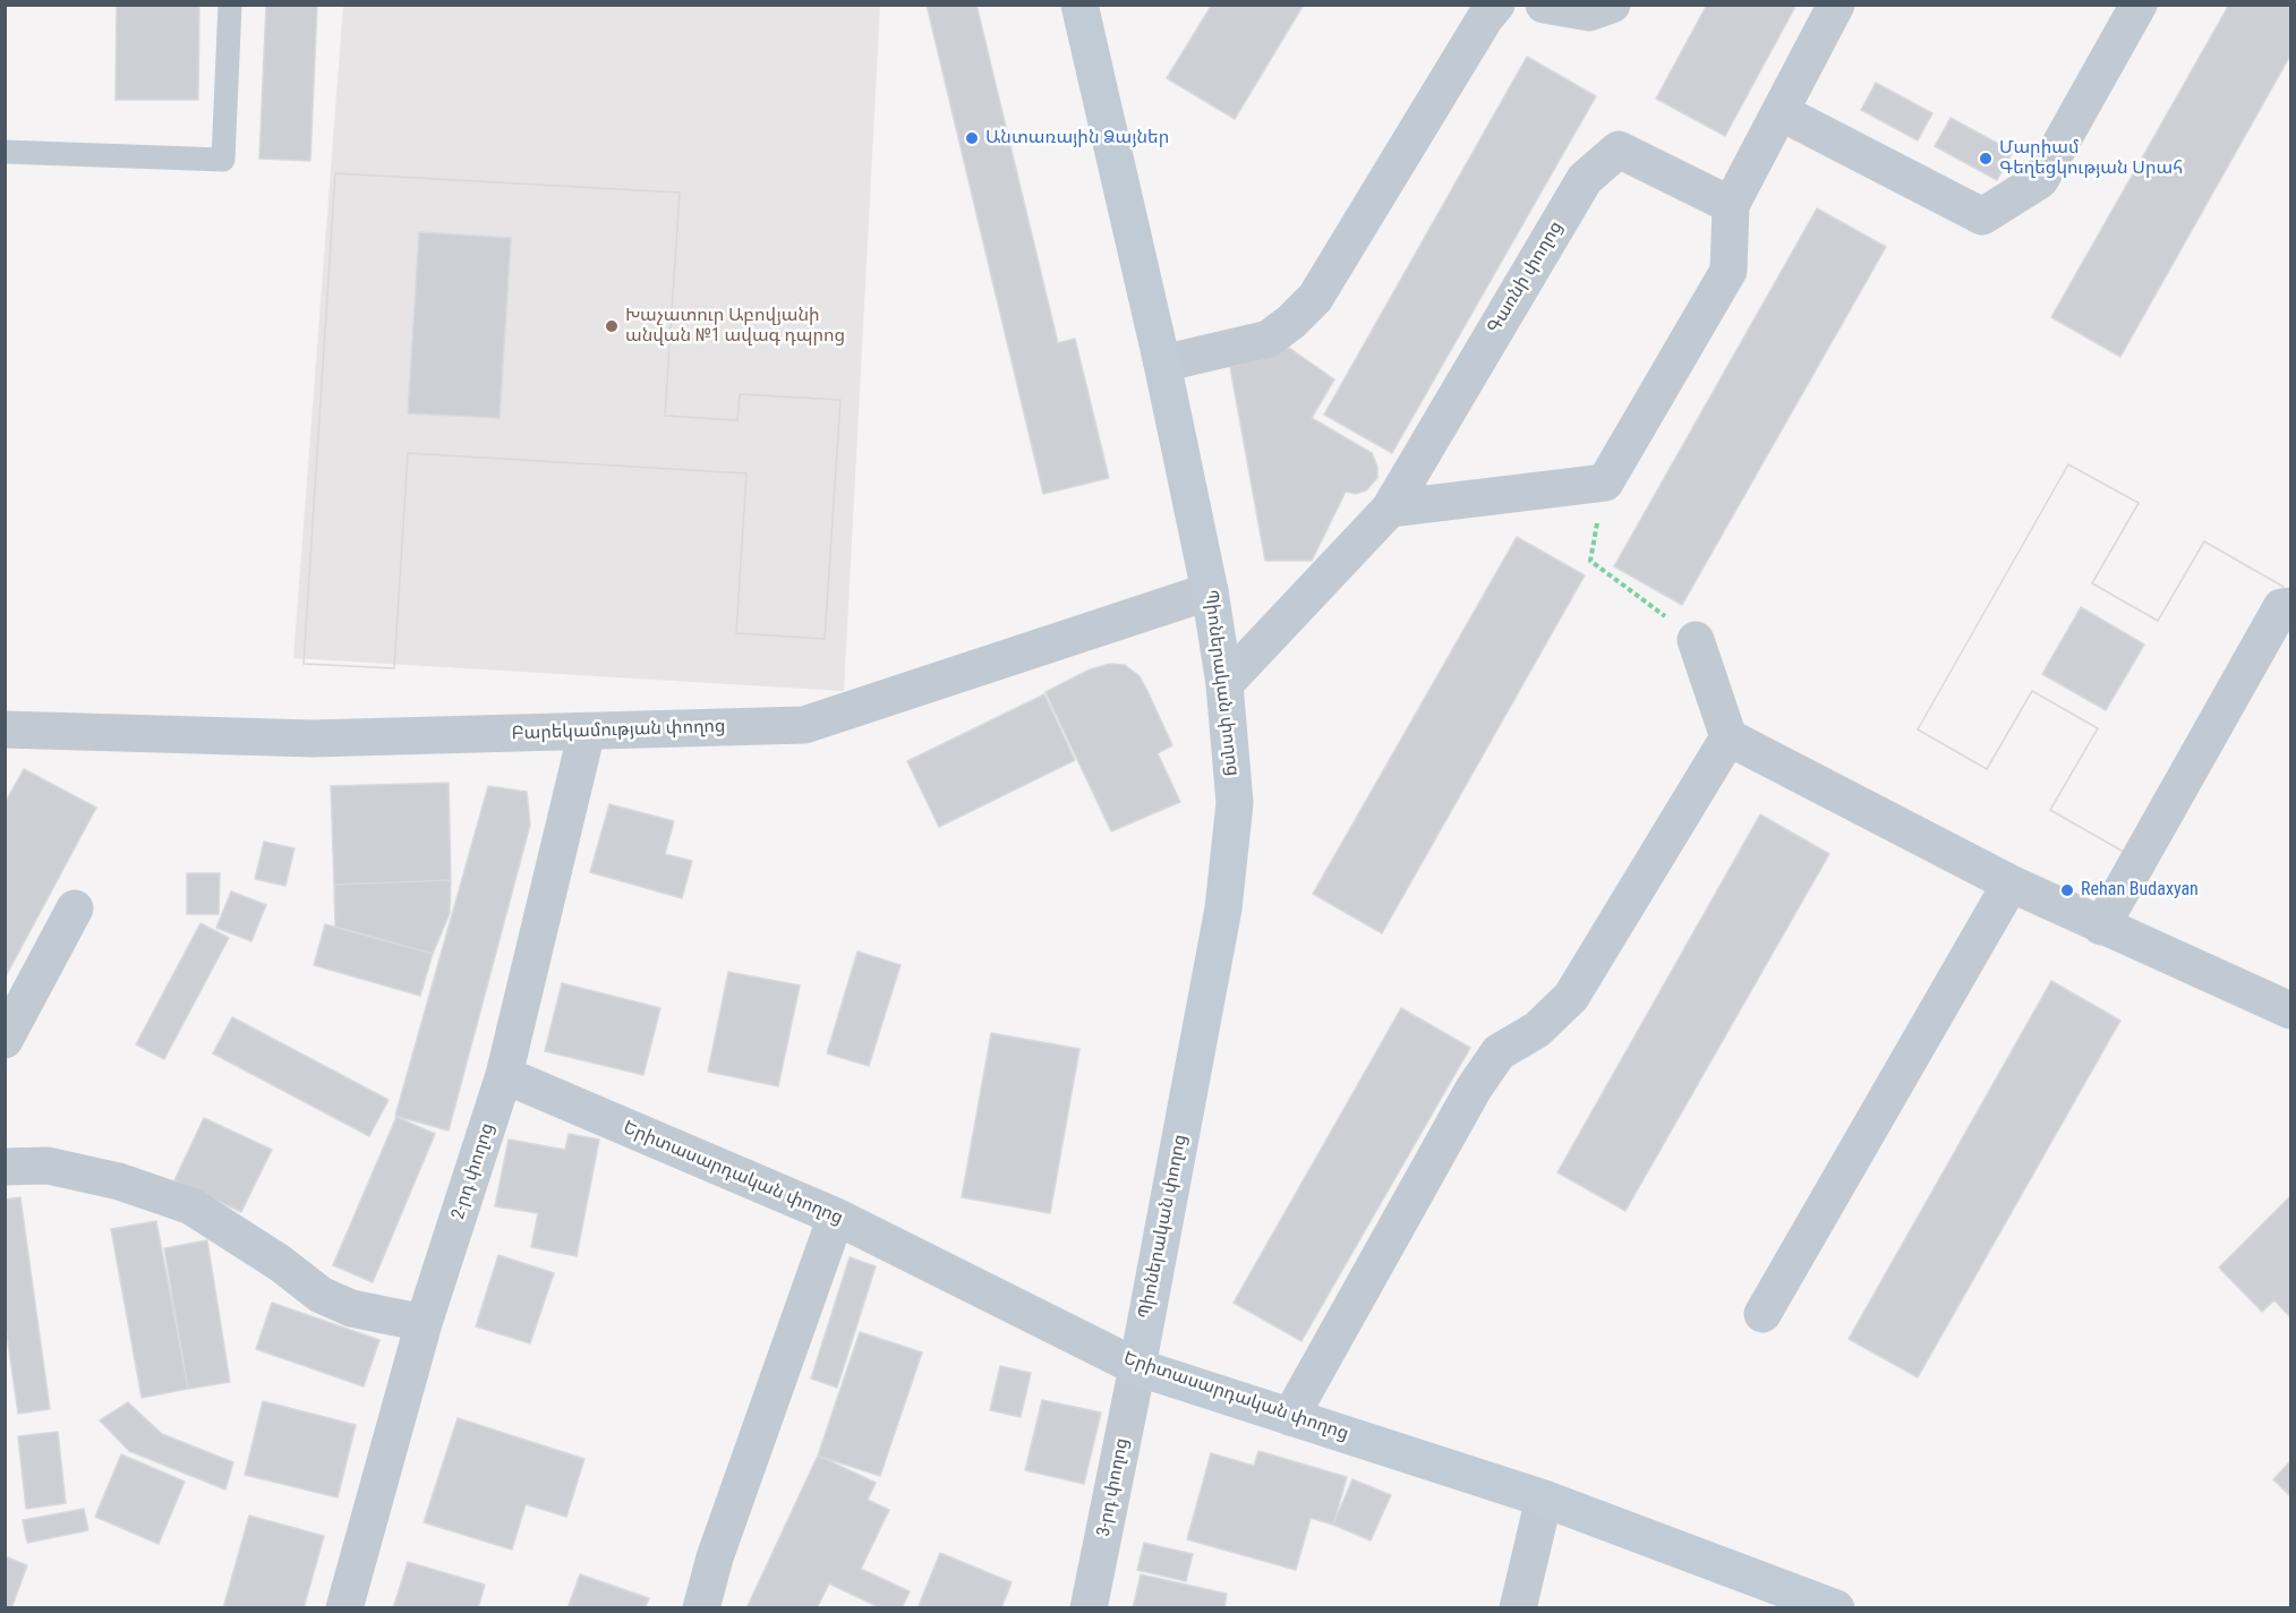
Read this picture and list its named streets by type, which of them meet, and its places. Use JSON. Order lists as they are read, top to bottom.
{
  "streets": {
    "street": [
      "Գառնի փողոց",
      "Պիոներական փողոց",
      "Բարեկամության փողոց",
      "2-րդ փողոց",
      "Երիտասարդական փողոց",
      "3-րդ փողոց"
    ]
  },
  "crossings": [
    ["Գառնի փողոց", "Պիոներական փողոց"],
    ["Պիոներական փողոց", "Բարեկամության փողոց"],
    ["Պիոներական փողոց", "Երիտասարդական փողոց"],
    ["Պիոներական փողոց", "3-րդ փողոց"],
    ["Բարեկամության փողոց", "2-րդ փողոց"],
    ["2-րդ փողոց", "Երիտասարդական փողոց"],
    ["Երիտասարդական փողոց", "3-րդ փողոց"]
  ],
  "places": [
    "Անտառային Ձայներ",
    "Մարիամ Գեղեցկության Սրահ",
    "Խաչատուր Աբովյանի անվան №1 ավագ դպրոց",
    "Rehan Budaxyan"
  ]
}
